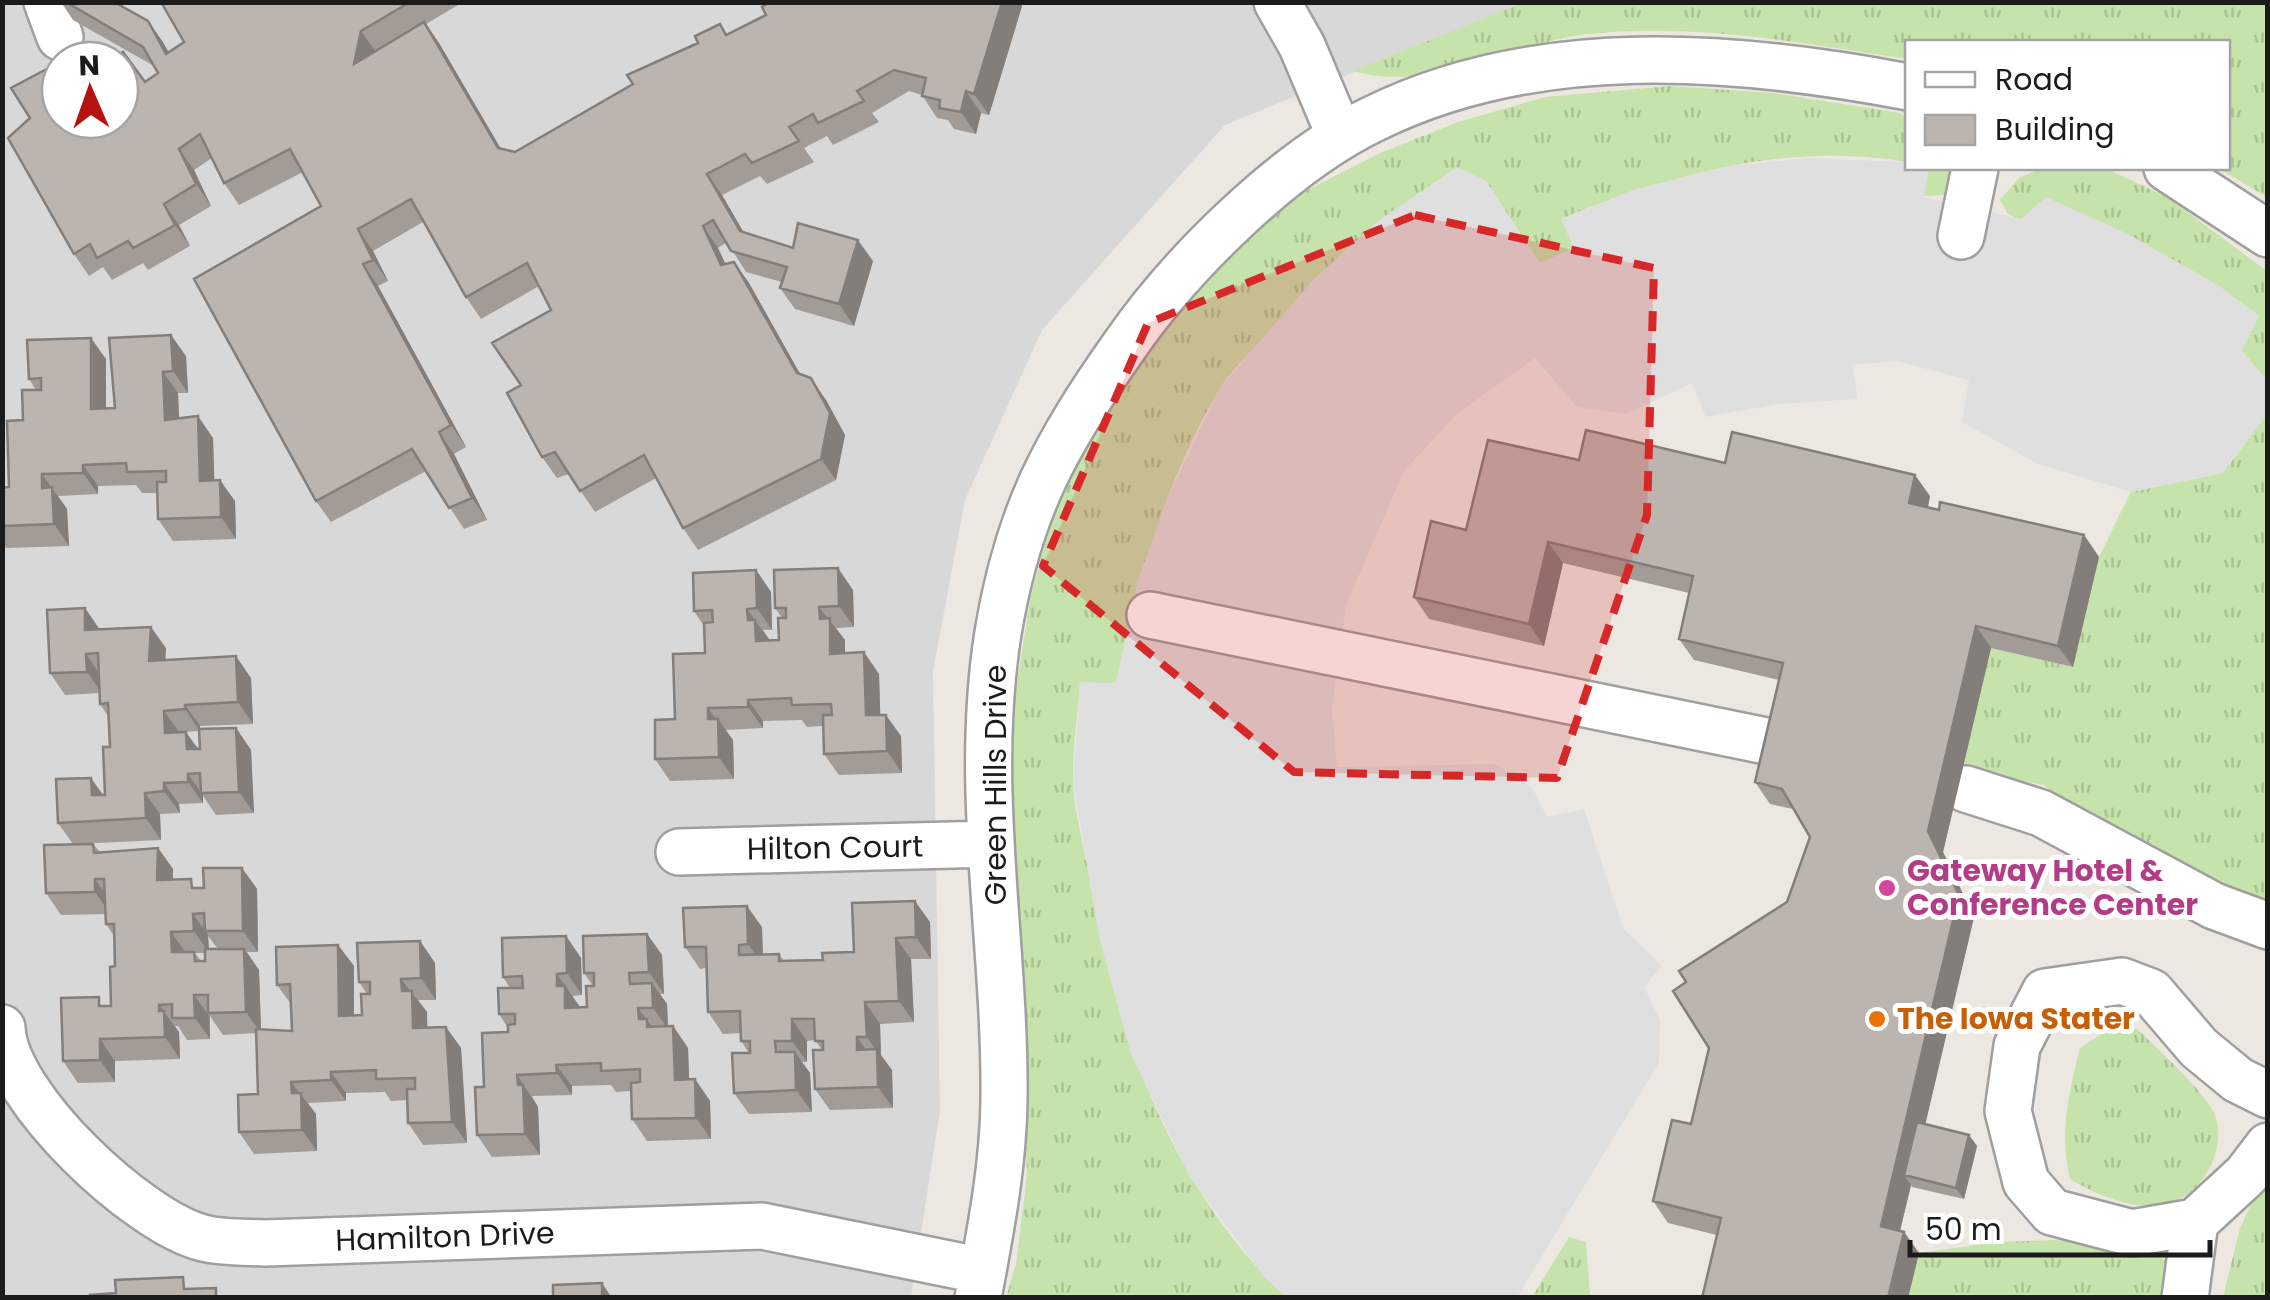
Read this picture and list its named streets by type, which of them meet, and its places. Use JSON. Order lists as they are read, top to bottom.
{
  "streets": {
    "street": ["Green Hills Drive", "Hilton Court", "Hamilton Drive"]
  },
  "crossings": [
    ["Green Hills Drive", "Hilton Court"],
    ["Green Hills Drive", "Hamilton Drive"]
  ],
  "places": ["Gateway Hotel & Conference Center", "The Iowa Stater"],
  "legend": ["Road", "Building"],
  "scale_bar": "50 m",
  "north": "top"
}
